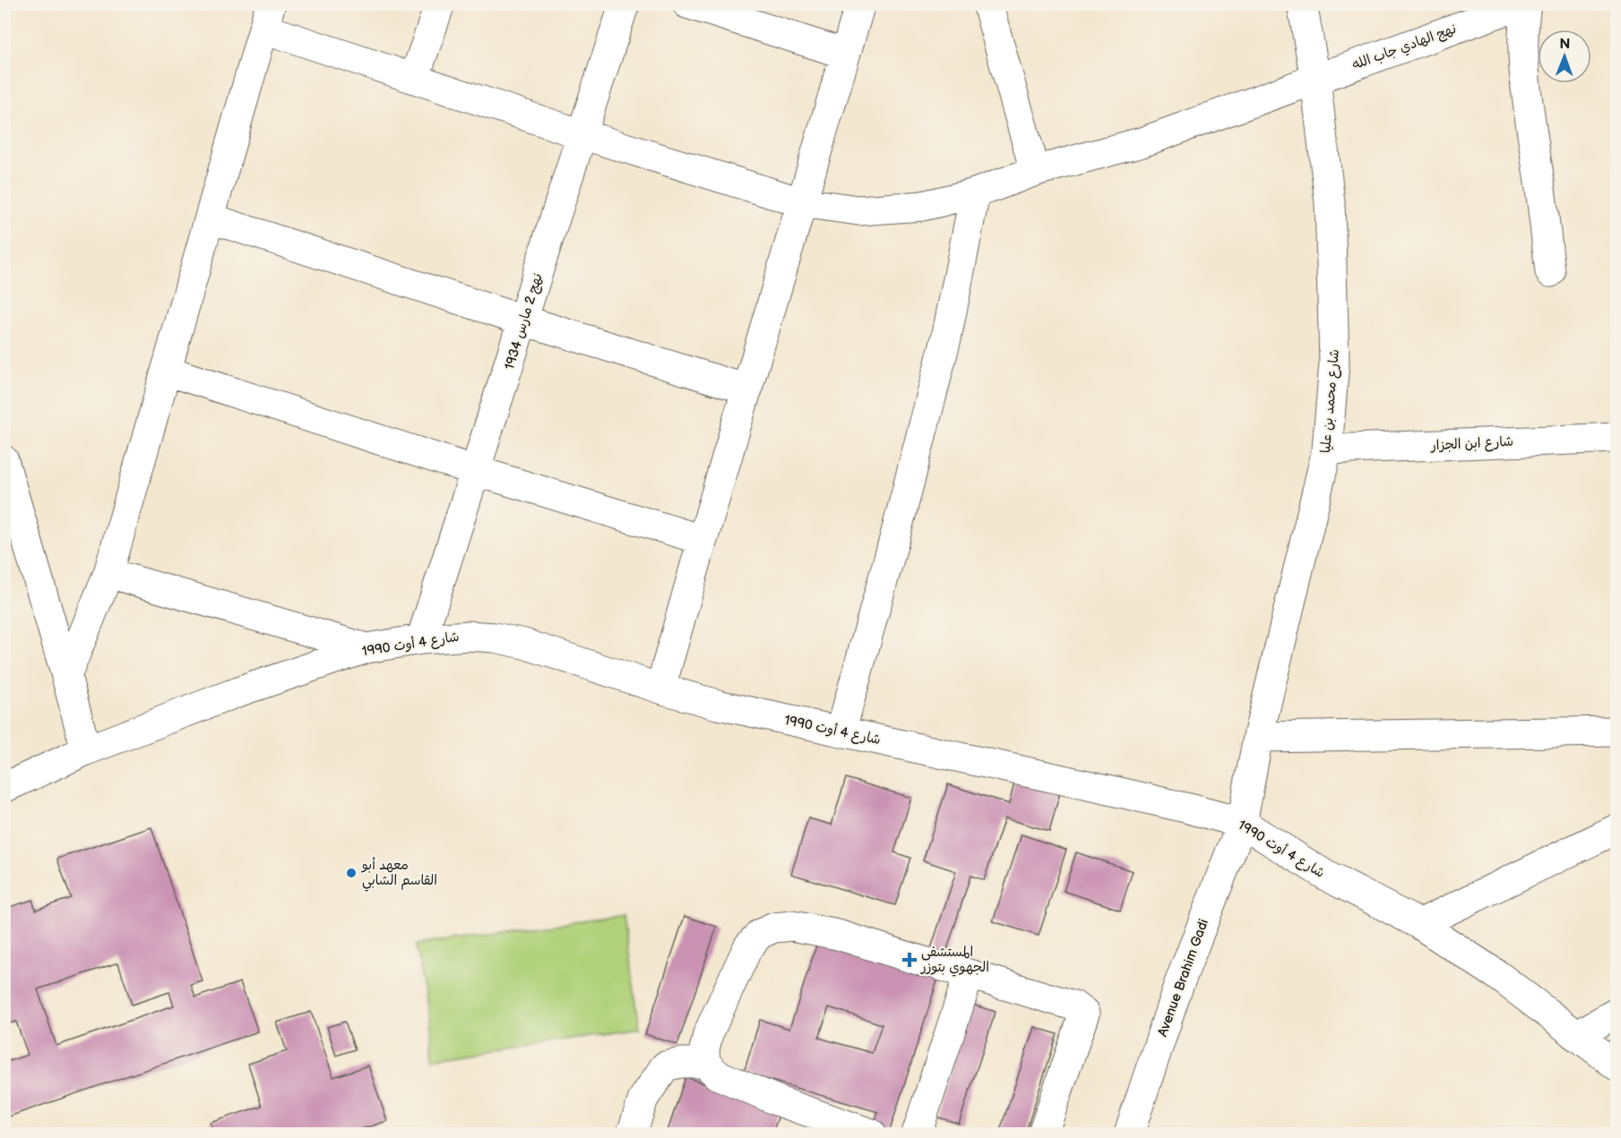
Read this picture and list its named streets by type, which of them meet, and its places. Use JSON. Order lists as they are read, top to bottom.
{
  "streets": {
    "street": [
      "نهج الهادي جاب الله",
      "نهج 2 مارس 1934",
      "شارع محمد بن عليا",
      "شارع ابن الجزار",
      "شارع 4 أوت 1990",
      "Avenue Brahim Gadi"
    ]
  },
  "crossings": [
    ["نهج الهادي جاب الله", "نهج 2 مارس 1934"],
    ["نهج الهادي جاب الله", "شارع محمد بن عليا"],
    ["نهج 2 مارس 1934", "شارع 4 أوت 1990"],
    ["شارع محمد بن عليا", "شارع ابن الجزار"],
    ["شارع محمد بن عليا", "شارع 4 أوت 1990"],
    ["شارع محمد بن عليا", "Avenue Brahim Gadi"],
    ["شارع 4 أوت 1990", "Avenue Brahim Gadi"]
  ],
  "places": {
    "other": ["معهد أبو القاسم الشابي"],
    "health": ["المستشفى الجهوي بتوزر"]
  },
  "north": "top"
}
